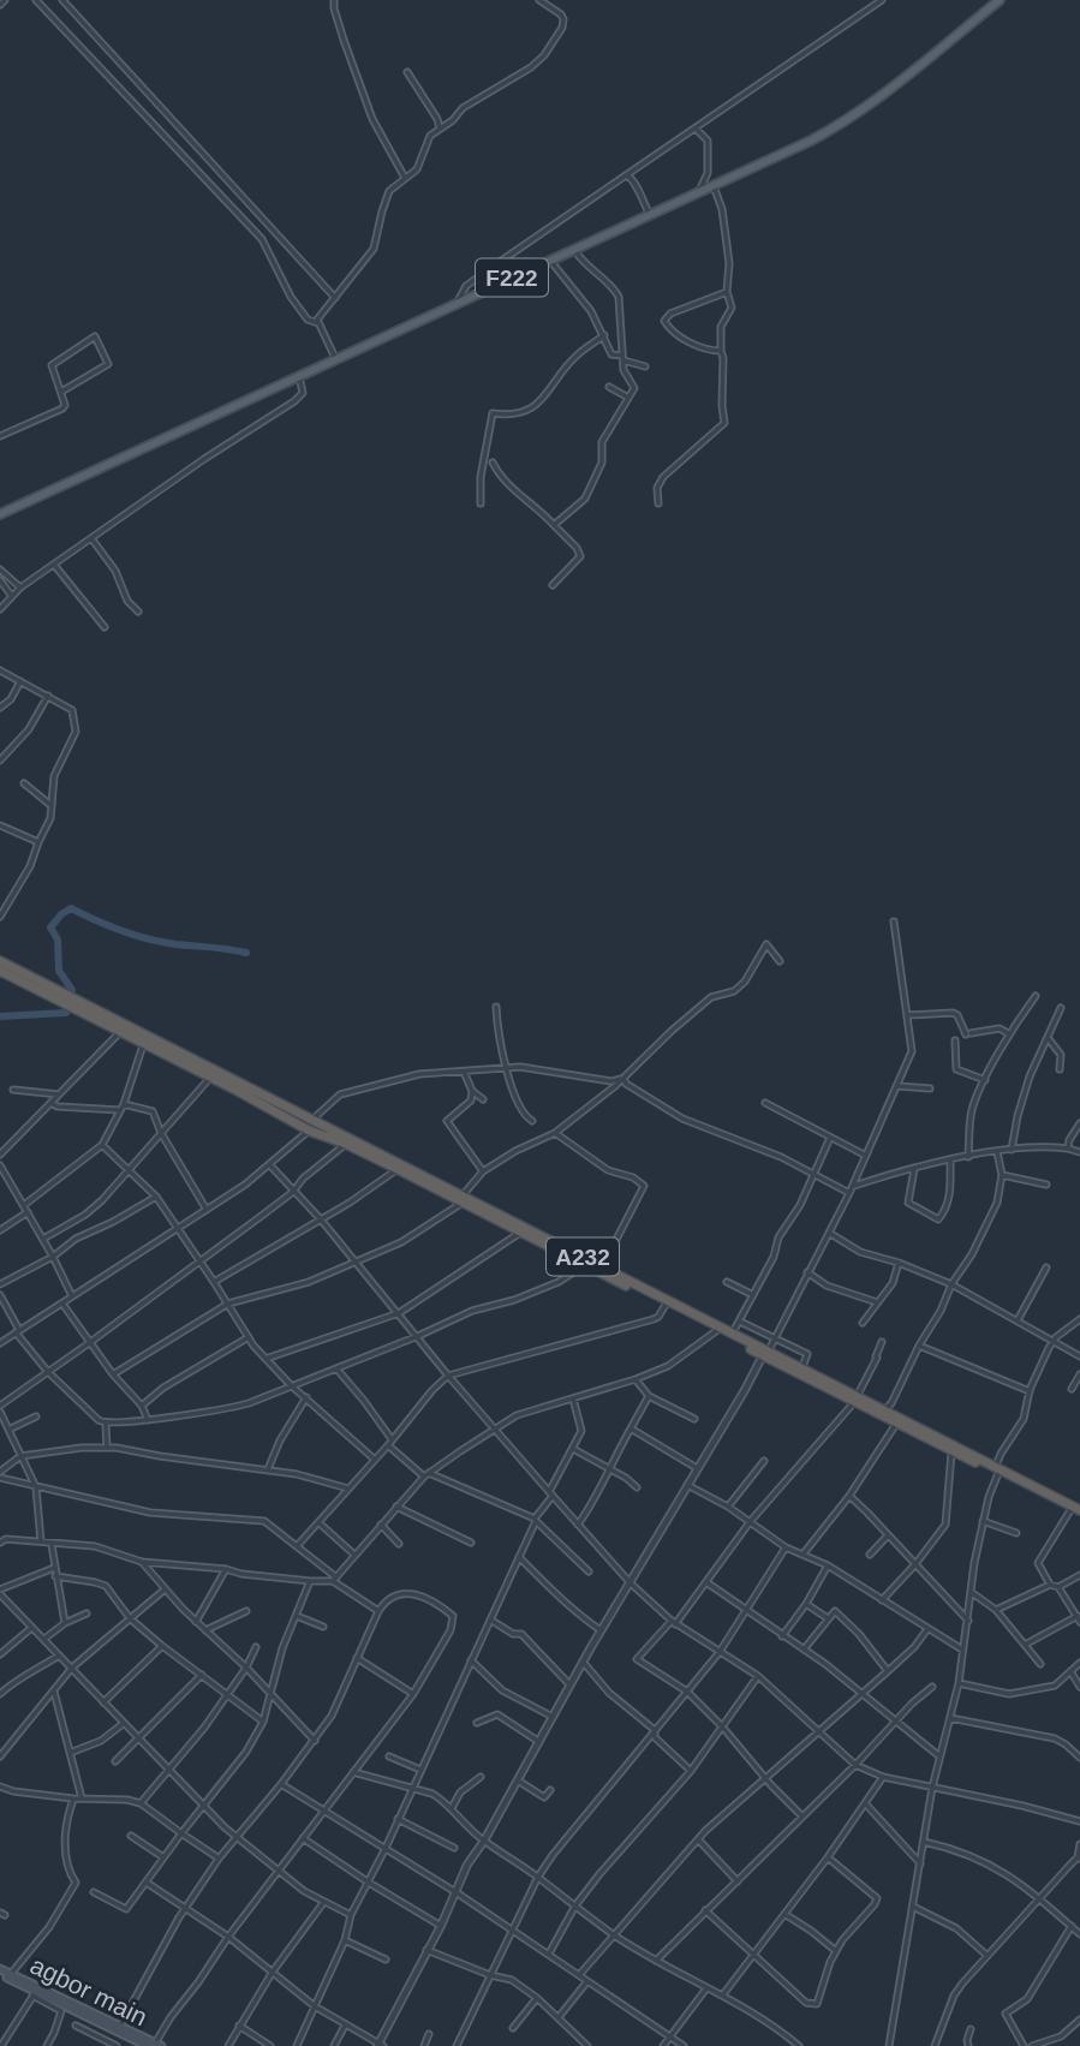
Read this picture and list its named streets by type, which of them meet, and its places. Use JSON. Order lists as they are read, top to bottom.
{
  "streets": {
    "highway": ["A232"],
    "main road": ["F222", "agbor main"]
  }
}
